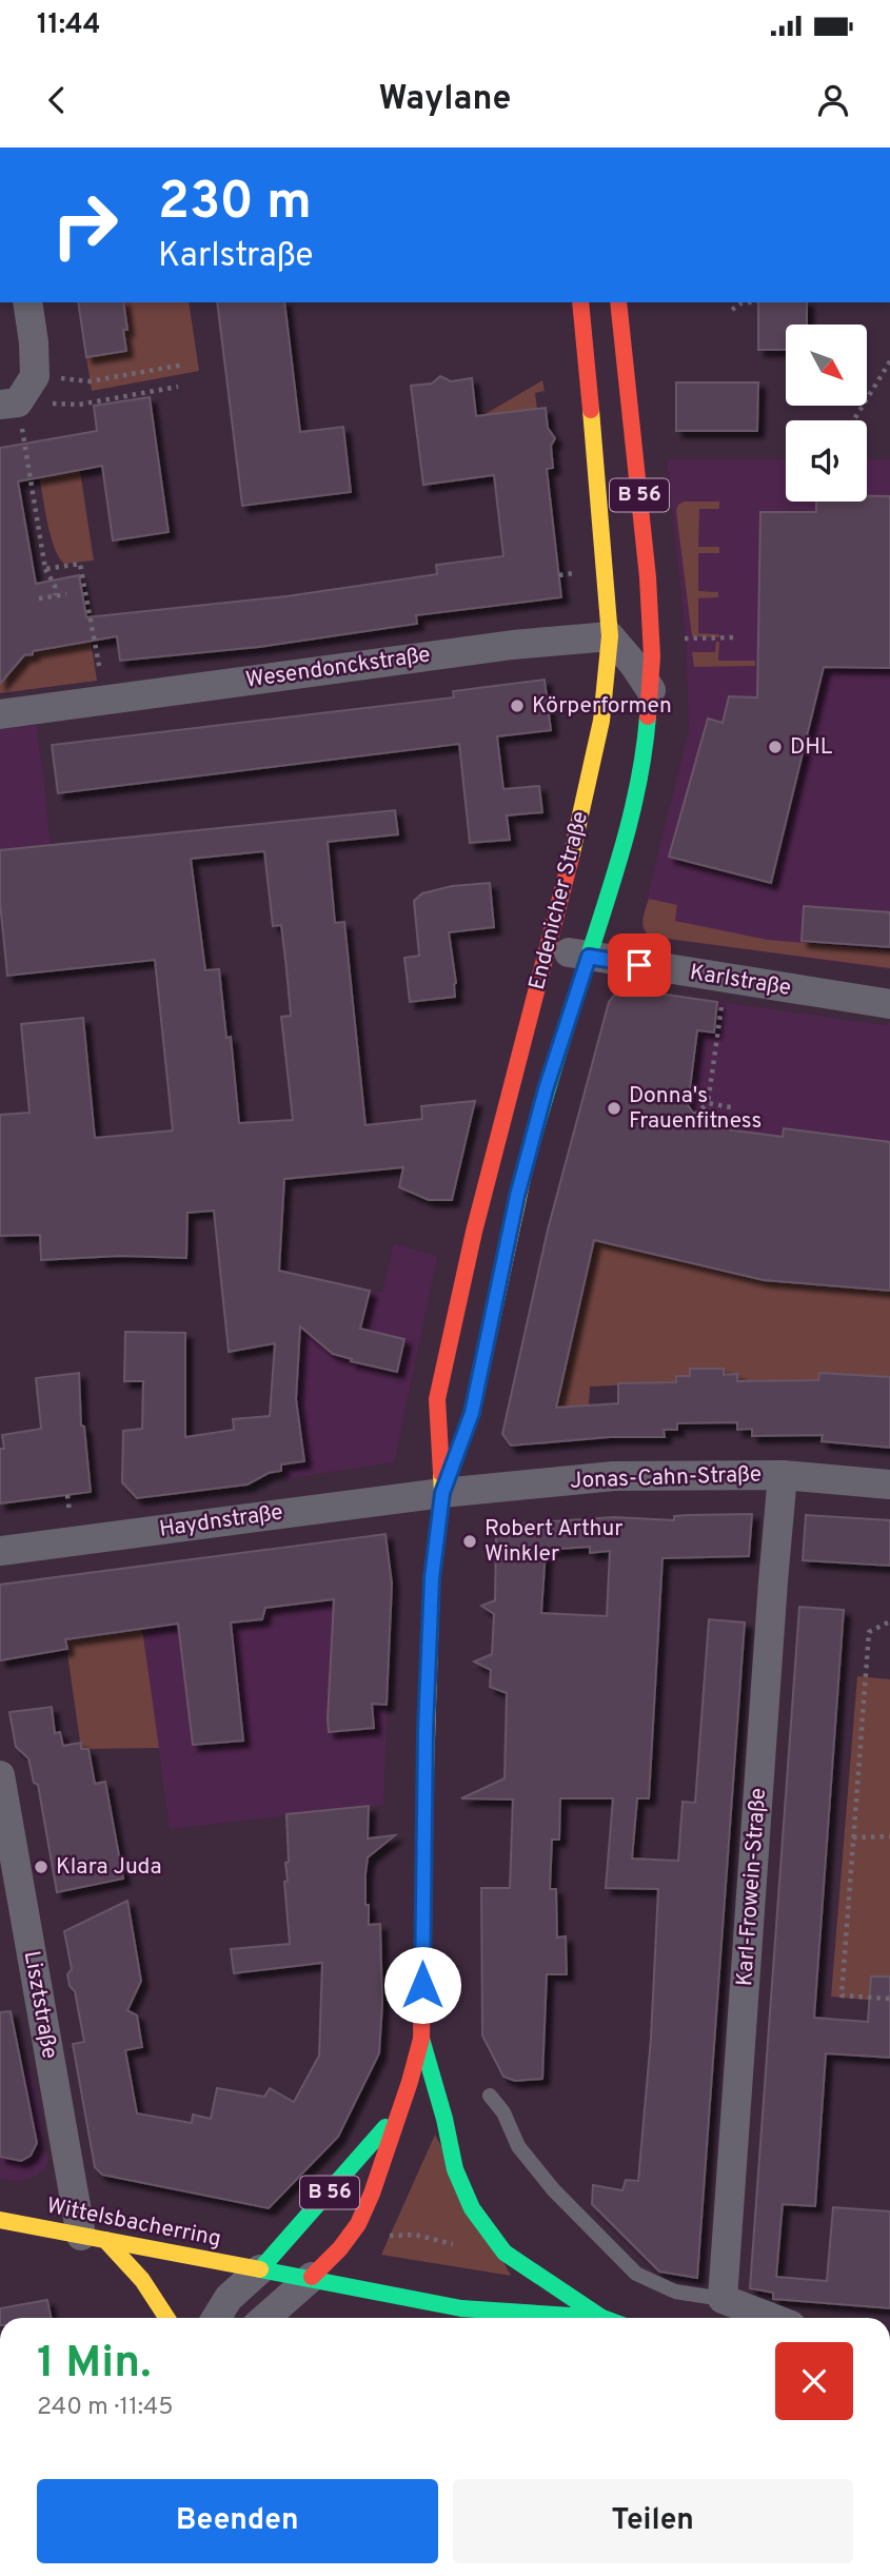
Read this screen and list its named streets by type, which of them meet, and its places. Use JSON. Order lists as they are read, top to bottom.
{
  "streets": {
    "main road": ["B 56", "Endenicher Straße", "Wittelsbacherring"],
    "street": [
      "Wesendonckstraße",
      "Karlstraße",
      "Jonas-Cahn-Straße",
      "Haydnstraße",
      "Karl-Frowein-Straße",
      "Lisztstraße"
    ]
  },
  "crossings": [
    ["B 56", "Endenicher Straße"],
    ["B 56", "Wittelsbacherring"],
    ["Wesendonckstraße", "Endenicher Straße"],
    ["Endenicher Straße", "Karlstraße"],
    ["Endenicher Straße", "Jonas-Cahn-Straße"],
    ["Endenicher Straße", "Haydnstraße"],
    ["Endenicher Straße", "Wittelsbacherring"],
    ["Jonas-Cahn-Straße", "Haydnstraße"],
    ["Jonas-Cahn-Straße", "Karl-Frowein-Straße"],
    ["Lisztstraße", "Wittelsbacherring"]
  ],
  "places": [
    "Körperformen",
    "DHL",
    "Donna's Frauenfitness",
    "Robert Arthur Winkler",
    "Klara Juda"
  ],
  "north": "bottom right",
  "page": {
    "status": "11:44",
    "header": "Waylane",
    "turn": ["230 m", "Karlstraße"],
    "heading": ["1 Min.", "240 m · 11:45"],
    "buttons": ["Beenden", "Teilen"]
  }
}
